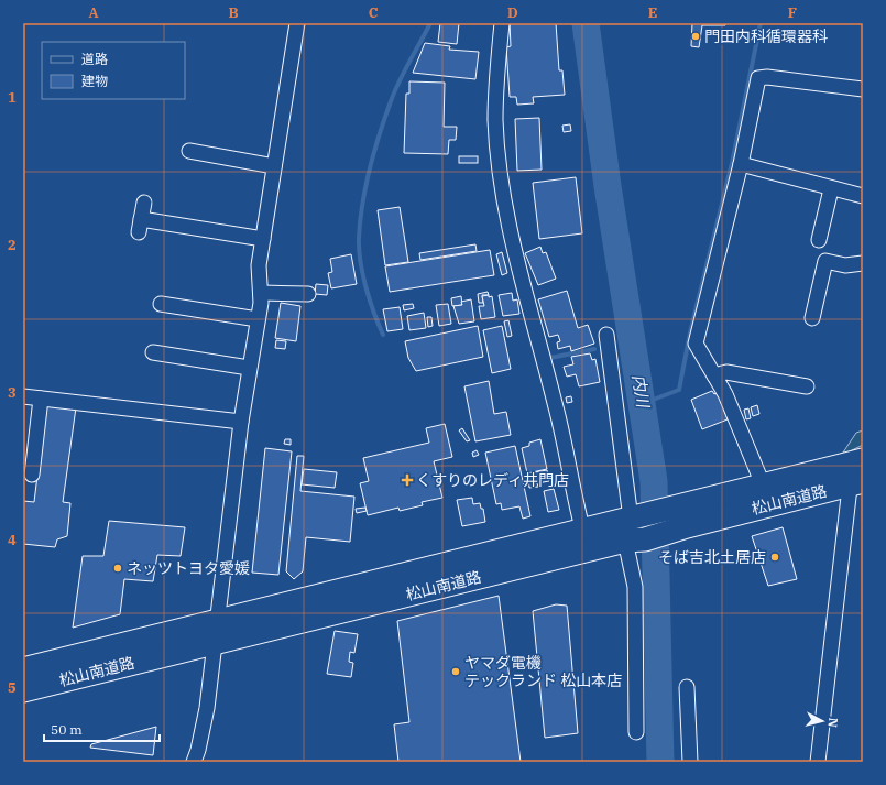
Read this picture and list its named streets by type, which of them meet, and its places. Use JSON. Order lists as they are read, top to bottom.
{
  "streets": {
    "highway": ["松山南道路"]
  },
  "water": ["内川"],
  "places": {
    "other": [
      "門田内科循環器科",
      "そば吉北土居店",
      "ネッツトヨタ愛媛",
      "ヤマダ電機 テックランド 松山本店"
    ],
    "health": ["くすりのレディ井門店"]
  },
  "legend": ["道路", "建物"],
  "scale_bar": "50 m",
  "north": "right",
  "grid": {
    "columns": [
      "A",
      "B",
      "C",
      "D",
      "E",
      "F"
    ],
    "rows": [
      "1",
      "2",
      "3",
      "4",
      "5"
    ]
  }
}
